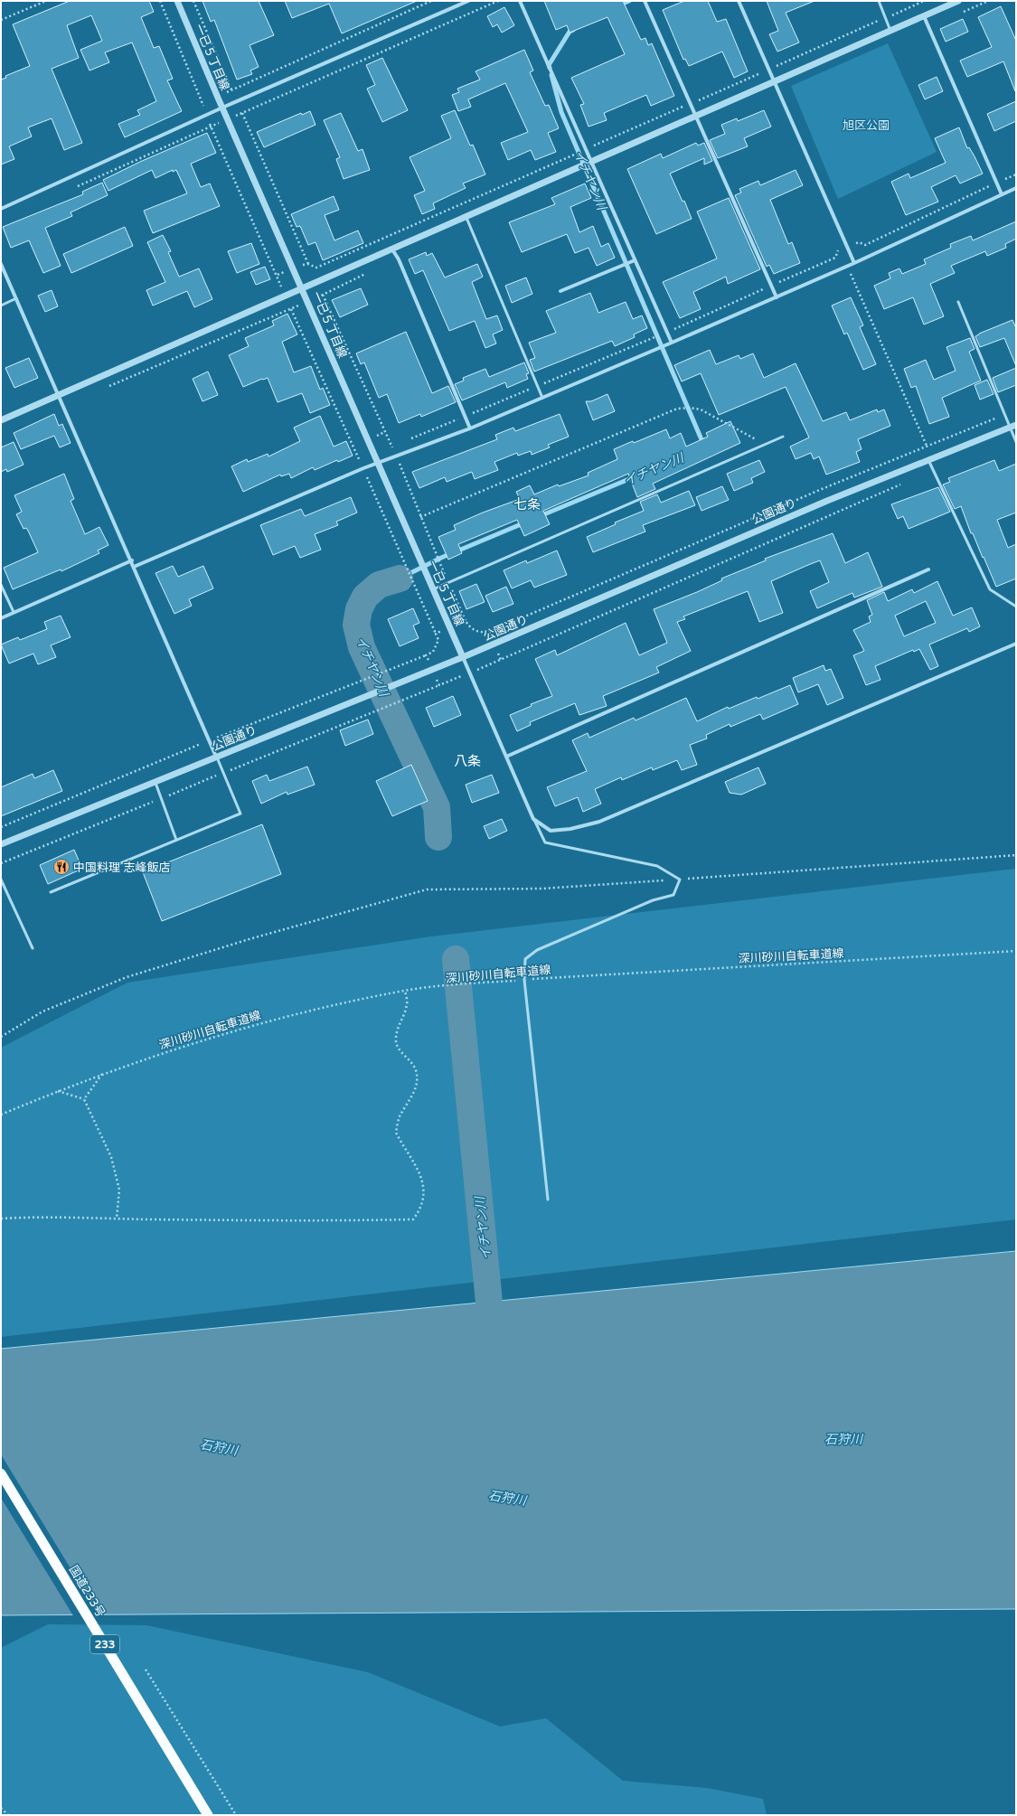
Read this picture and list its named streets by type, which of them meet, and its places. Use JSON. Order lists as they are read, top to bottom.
{
  "streets": {
    "highway": ["国道233号", "233"],
    "street": ["一已５丁目線", "公園通り"],
    "path": ["深川砂川自転車道線"]
  },
  "crossings": [
    ["一已５丁目線", "公園通り"]
  ],
  "districts": ["七条", "八条"],
  "water": ["イチヤン川", "石狩川"],
  "parks": ["旭区公園"],
  "places": {
    "restaurant": ["中国料理 志峰飯店"]
  }
}
